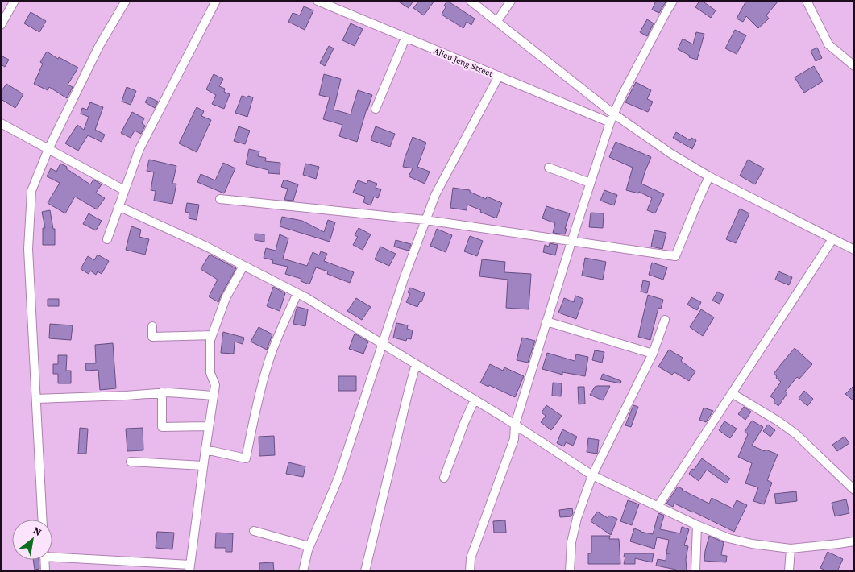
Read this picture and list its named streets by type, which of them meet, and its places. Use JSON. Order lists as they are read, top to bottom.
{
  "streets": {
    "street": ["Alieu Jeng Street"]
  },
  "north": "top right"
}
